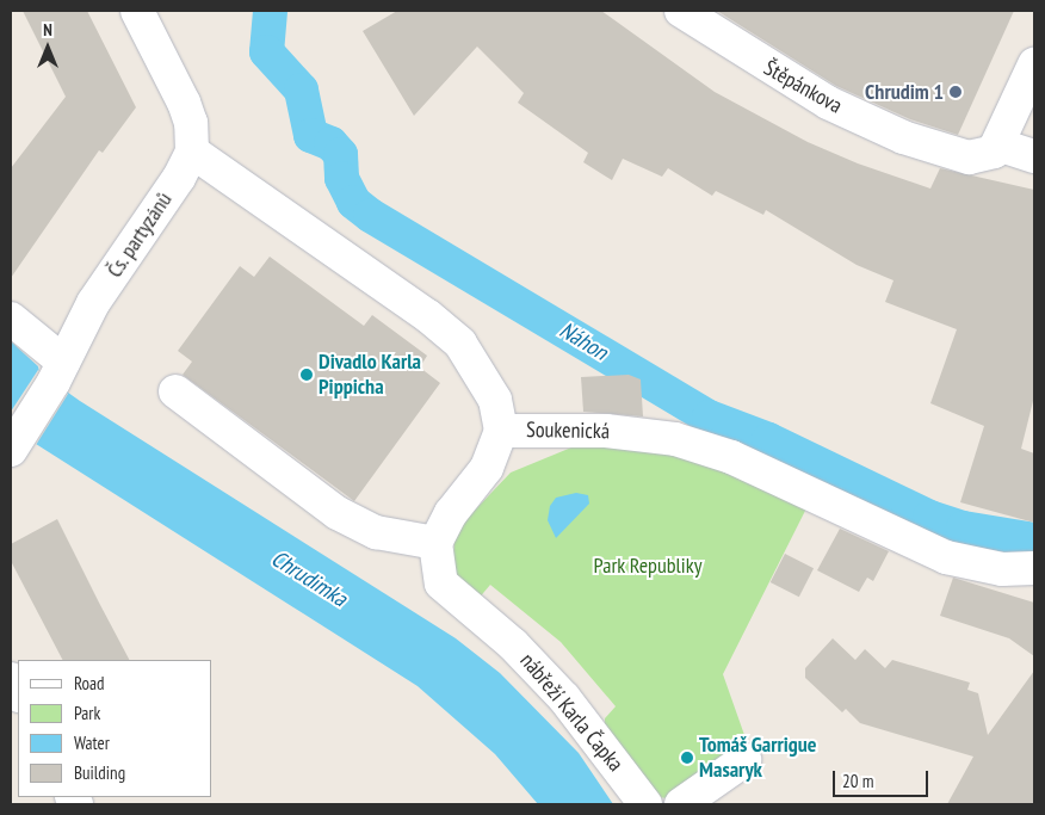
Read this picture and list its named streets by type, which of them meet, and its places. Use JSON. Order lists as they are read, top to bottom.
{
  "streets": {
    "street": [
      "Štěpánkova",
      "Čs. partyzánů",
      "Soukenická",
      "nábřeží Karla Čapka"
    ]
  },
  "crossings": [
    ["Čs. partyzánů", "Soukenická"]
  ],
  "water": ["Náhon", "Chrudimka"],
  "parks": ["Park Republiky"],
  "places": ["Chrudim 1", "Divadlo Karla Pippicha", "Tomáš Garrigue Masaryk"],
  "legend": [
    "Road",
    "Park",
    "Water",
    "Building"
  ],
  "scale_bar": "20 m",
  "north": "top"
}
